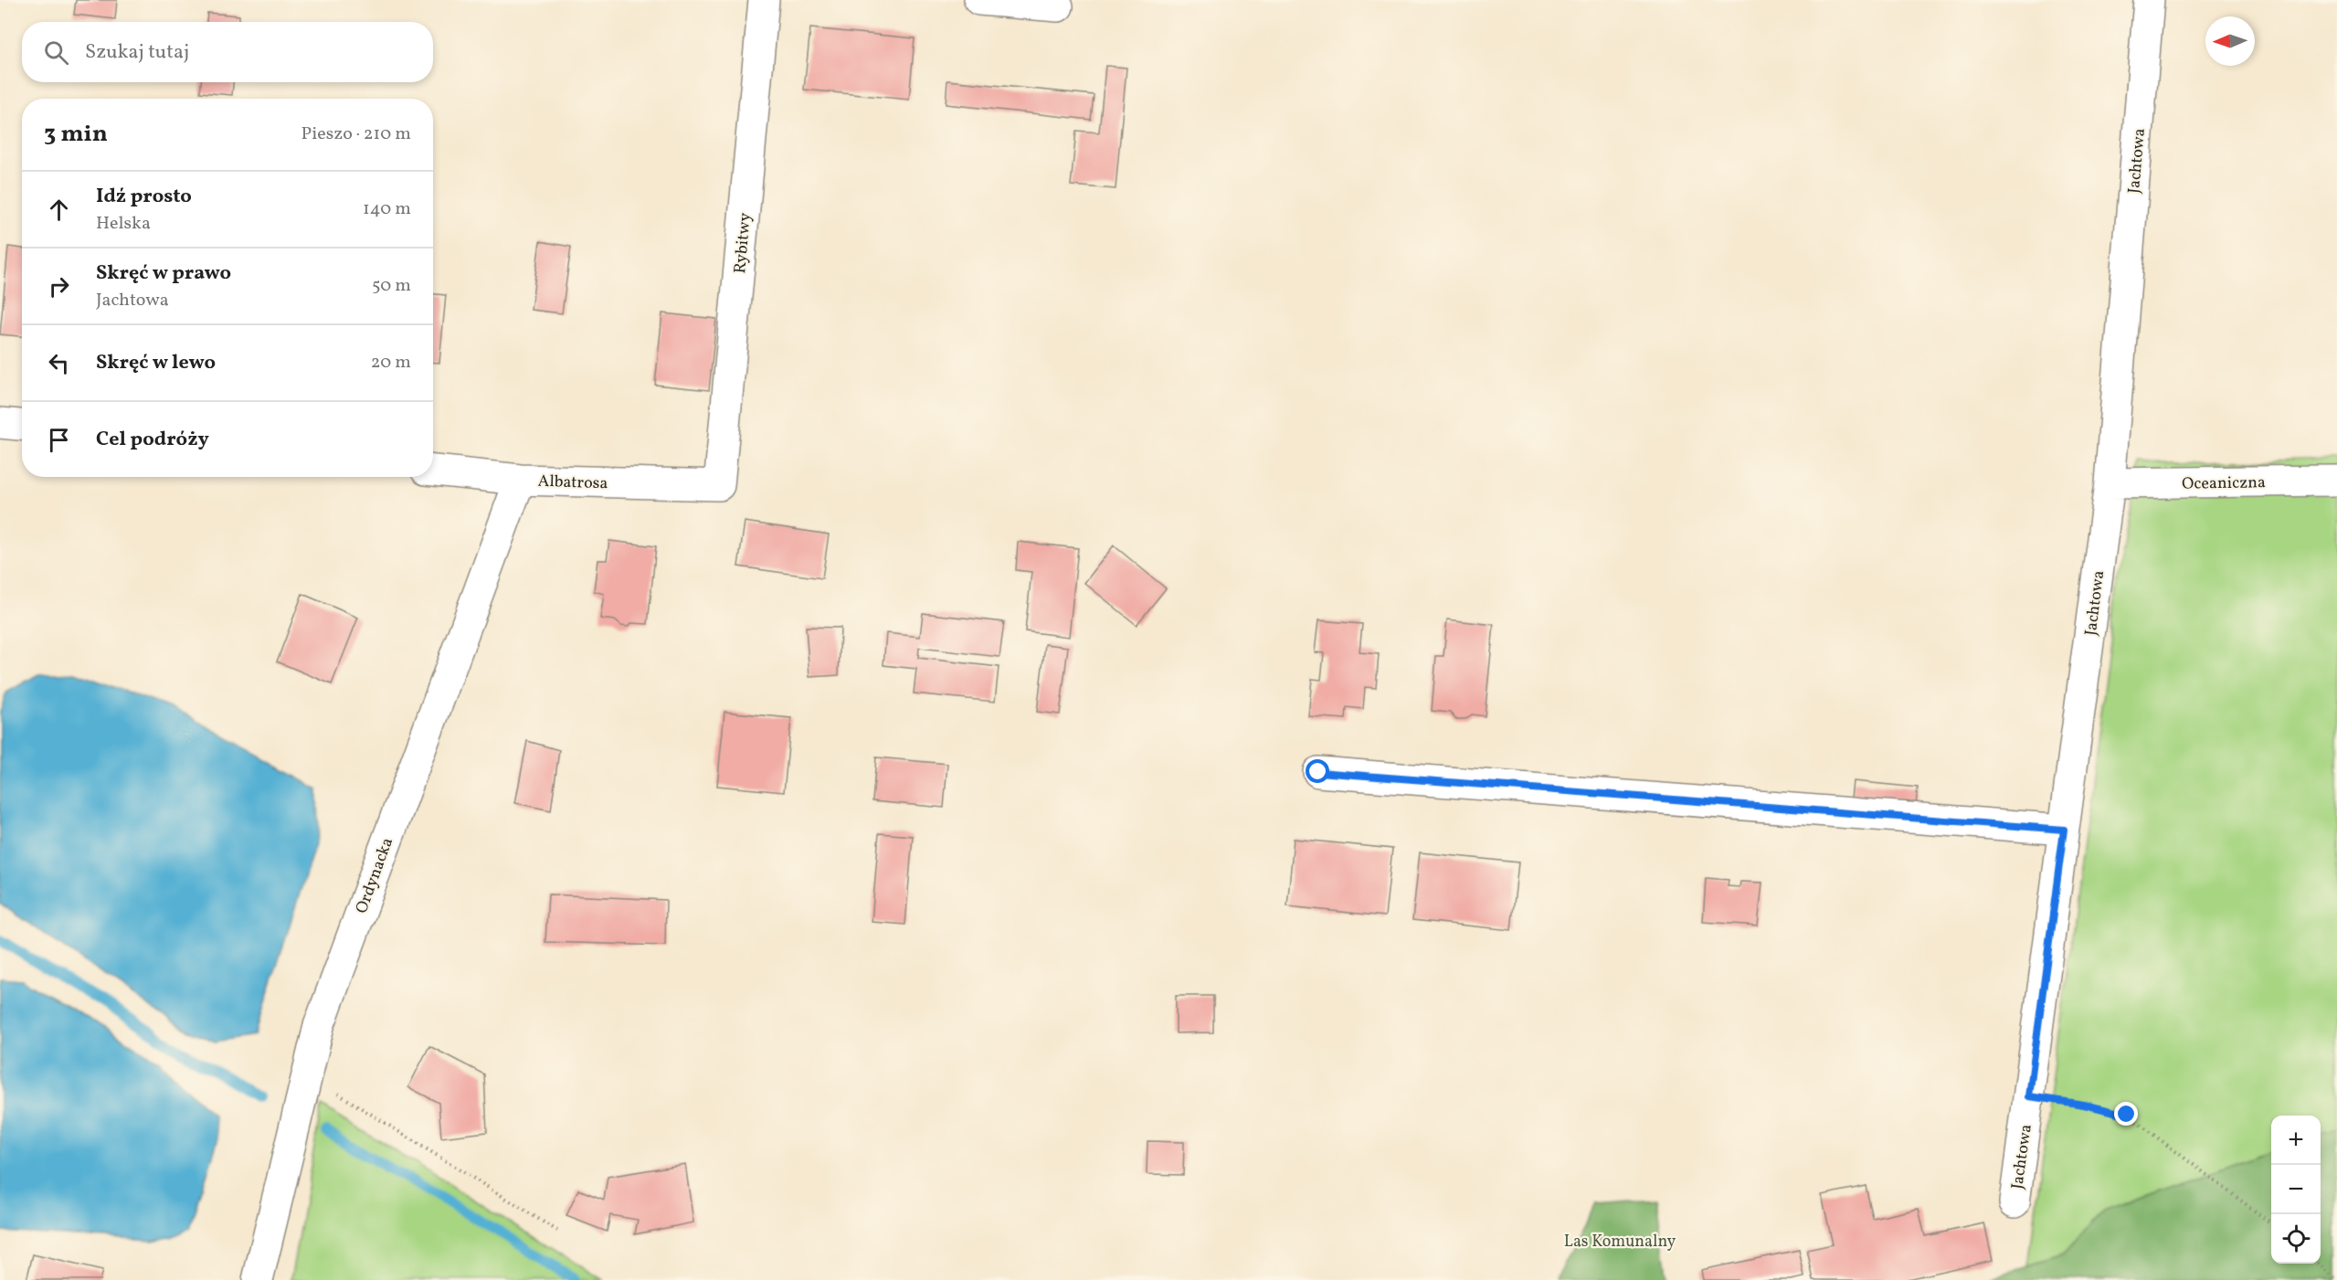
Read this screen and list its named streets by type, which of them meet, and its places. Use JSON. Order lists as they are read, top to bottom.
{
  "streets": {
    "street": [
      "Jachtowa",
      "Rybitwy",
      "Albatrosa",
      "Oceaniczna",
      "Ordynacka"
    ]
  },
  "crossings": [
    ["Jachtowa", "Oceaniczna"],
    ["Rybitwy", "Albatrosa"],
    ["Albatrosa", "Ordynacka"]
  ],
  "parks": ["Las Komunalny"],
  "north": "left",
  "page": {
    "search": "Szukaj tutaj",
    "heading": ["3 min", "Pieszo · 210 m"],
    "list": [
      ["Idź prosto", "Helska", "140 m"],
      ["Skręć w prawo", "Jachtowa", "50 m"],
      ["Skręć w lewo", "20 m"],
      "Cel podróży"
    ],
    "map_buttons": ["+", "−"]
  }
}
